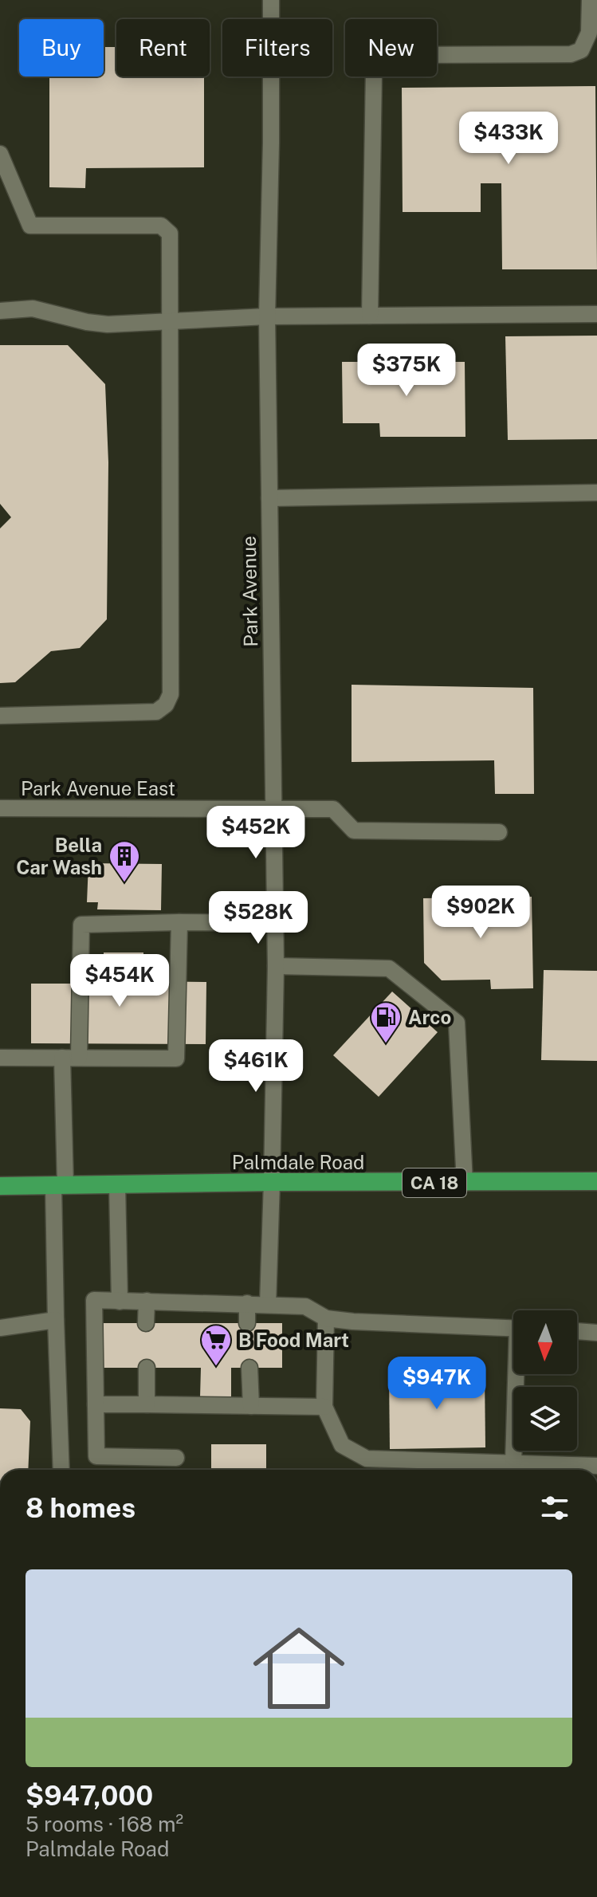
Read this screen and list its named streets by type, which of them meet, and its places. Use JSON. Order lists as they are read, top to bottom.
{
  "streets": {
    "highway": ["Palmdale Road", "CA 18"],
    "street": ["Park Avenue", "Park Avenue East"]
  },
  "crossings": [
    ["Park Avenue", "Park Avenue East"],
    ["Park Avenue", "Palmdale Road"]
  ],
  "places": {
    "building": ["Bella Car Wash"],
    "fuel station": ["Arco"],
    "supermarket": ["B Food Mart"]
  },
  "north": "bottom",
  "page": {
    "chip": [
      "Buy",
      "Rent",
      "Filters",
      "New"
    ],
    "price": [
      "$433K",
      "$375K",
      "$452K",
      "$902K",
      "$528K",
      "$454K",
      "$461K",
      "$947K"
    ],
    "heading": "8 homes",
    "list": [
      {
        "name": "$947,000",
        "note": "5 rooms · 168 m² · Palmdale Road"
      }
    ]
  }
}
